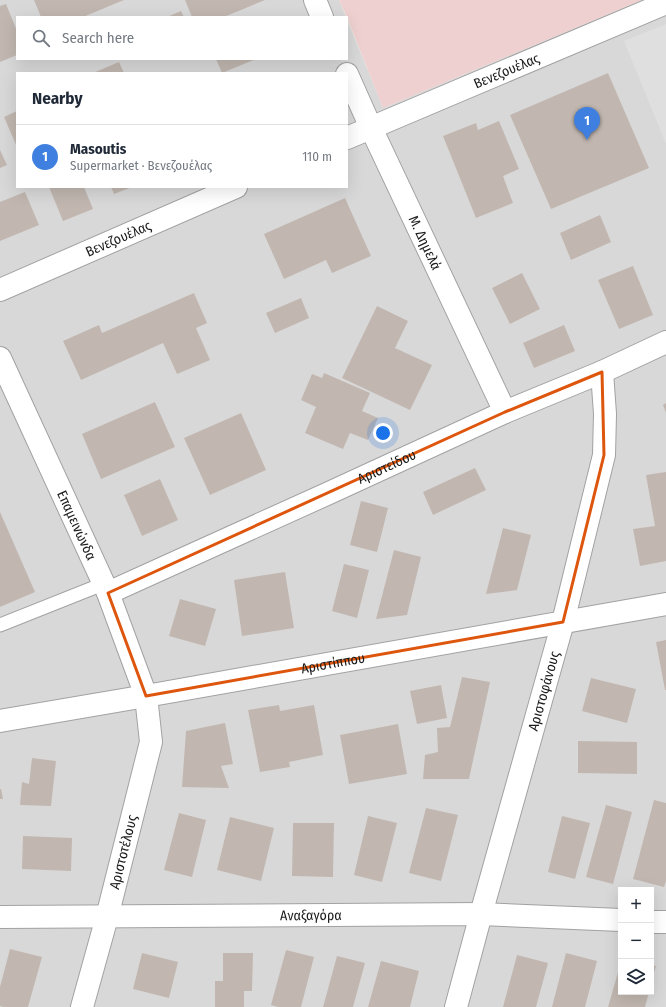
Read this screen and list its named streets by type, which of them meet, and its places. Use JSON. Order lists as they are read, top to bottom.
{
  "streets": {
    "street": [
      "Βενεζουέλας",
      "Μ. Δημελά",
      "Αριστείδου",
      "Επαμεινώνδα",
      "Αριστίππου",
      "Αριστοφάνους",
      "Αριστοτέλους",
      "Αναξαγόρα"
    ]
  },
  "crossings": [
    ["Βενεζουέλας", "Μ. Δημελά"],
    ["Μ. Δημελά", "Αριστείδου"],
    ["Αριστείδου", "Επαμεινώνδα"],
    ["Αριστείδου", "Αριστοφάνους"],
    ["Επαμεινώνδα", "Αριστίππου"],
    ["Επαμεινώνδα", "Αριστοτέλους"],
    ["Αριστίππου", "Αριστοφάνους"],
    ["Αριστίππου", "Αριστοτέλους"],
    ["Αριστοφάνους", "Αναξαγόρα"],
    ["Αριστοτέλους", "Αναξαγόρα"]
  ],
  "page": {
    "search": "Search here",
    "heading": "Nearby",
    "pins": "1",
    "list": [
      {
        "mark": "1",
        "name": "Masoutis",
        "note": "Supermarket · Βενεζουέλας",
        "value": "110 m"
      }
    ],
    "map_buttons": ["+", "−"]
  }
}
